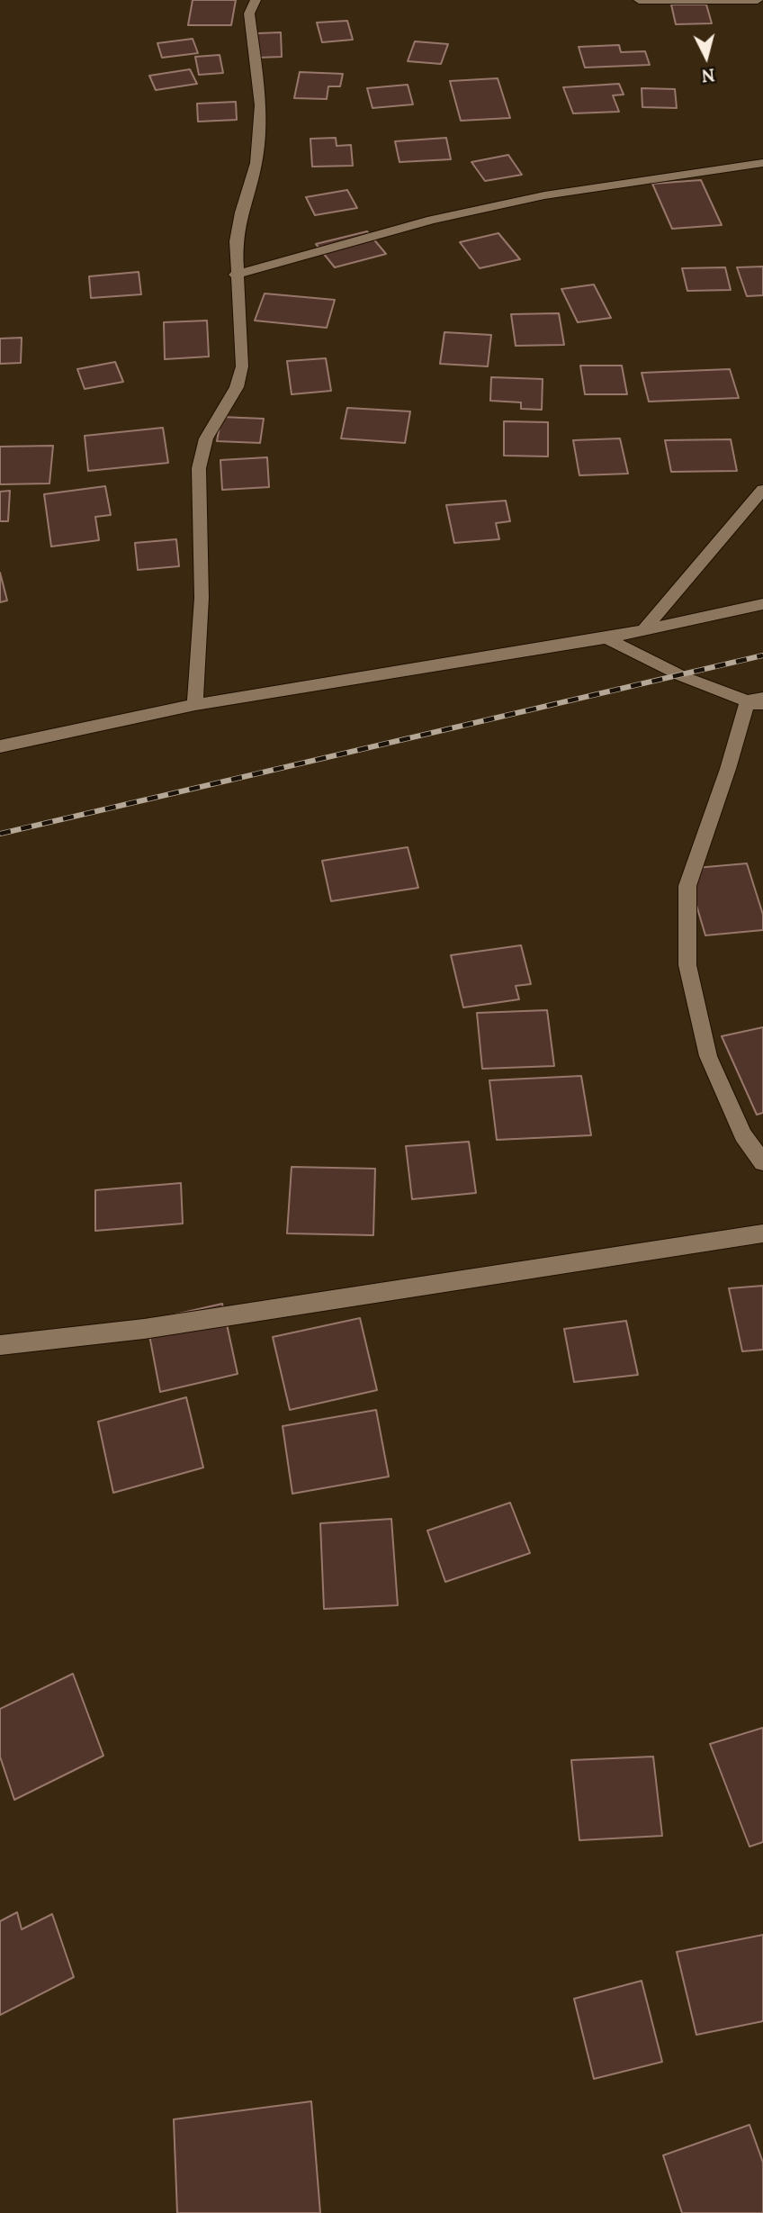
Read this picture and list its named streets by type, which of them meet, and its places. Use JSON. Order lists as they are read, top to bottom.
{
  "north": "bottom"
}
